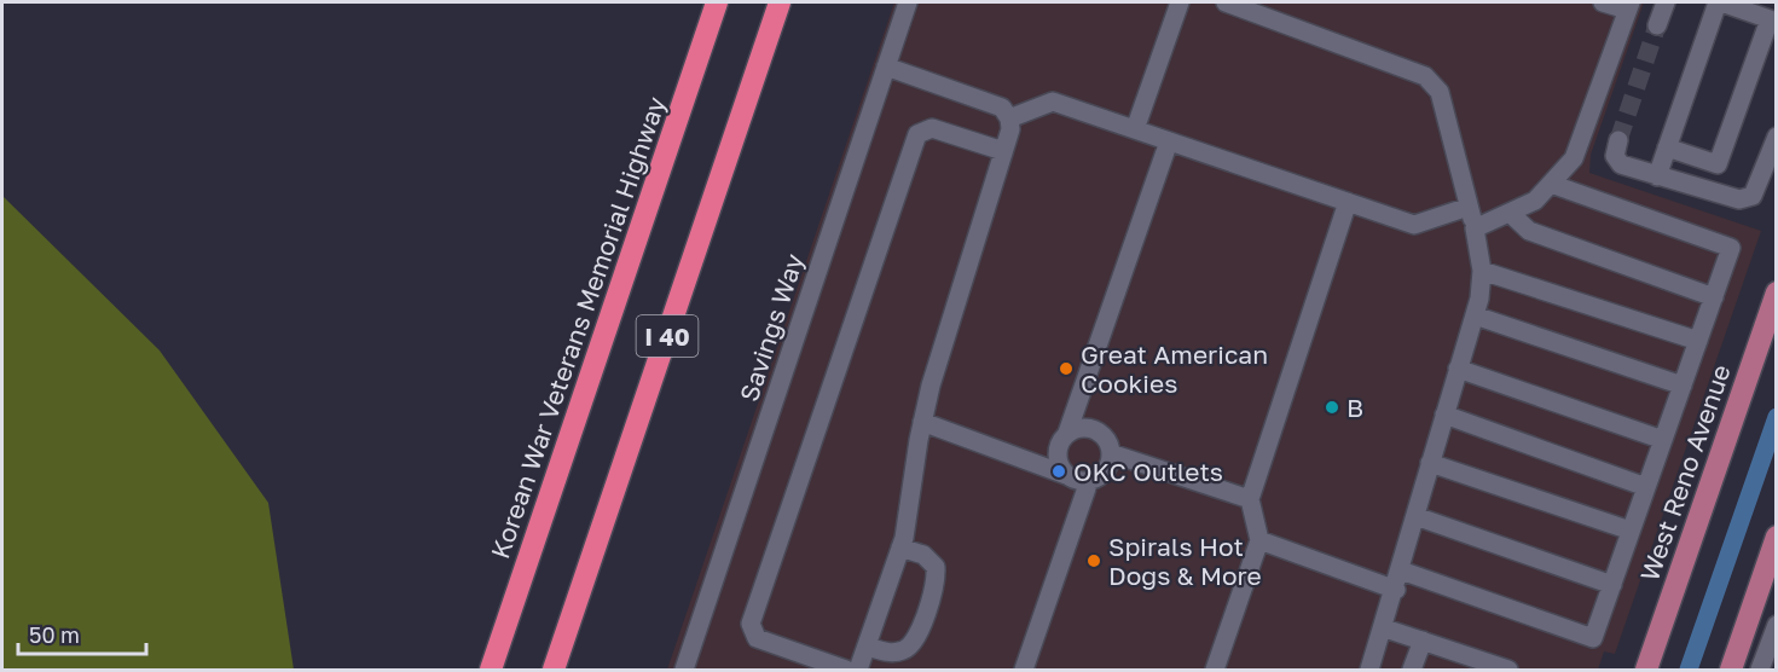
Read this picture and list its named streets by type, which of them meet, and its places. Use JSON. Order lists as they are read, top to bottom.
{
  "streets": {
    "highway": ["Korean War Veterans Memorial Highway", "I 40"],
    "main road": ["West Reno Avenue"],
    "street": ["Savings Way"]
  },
  "places": [
    "Great American Cookies",
    "B",
    "OKC Outlets",
    "Spirals Hot Dogs & More"
  ],
  "scale_bar": "50 m"
}
